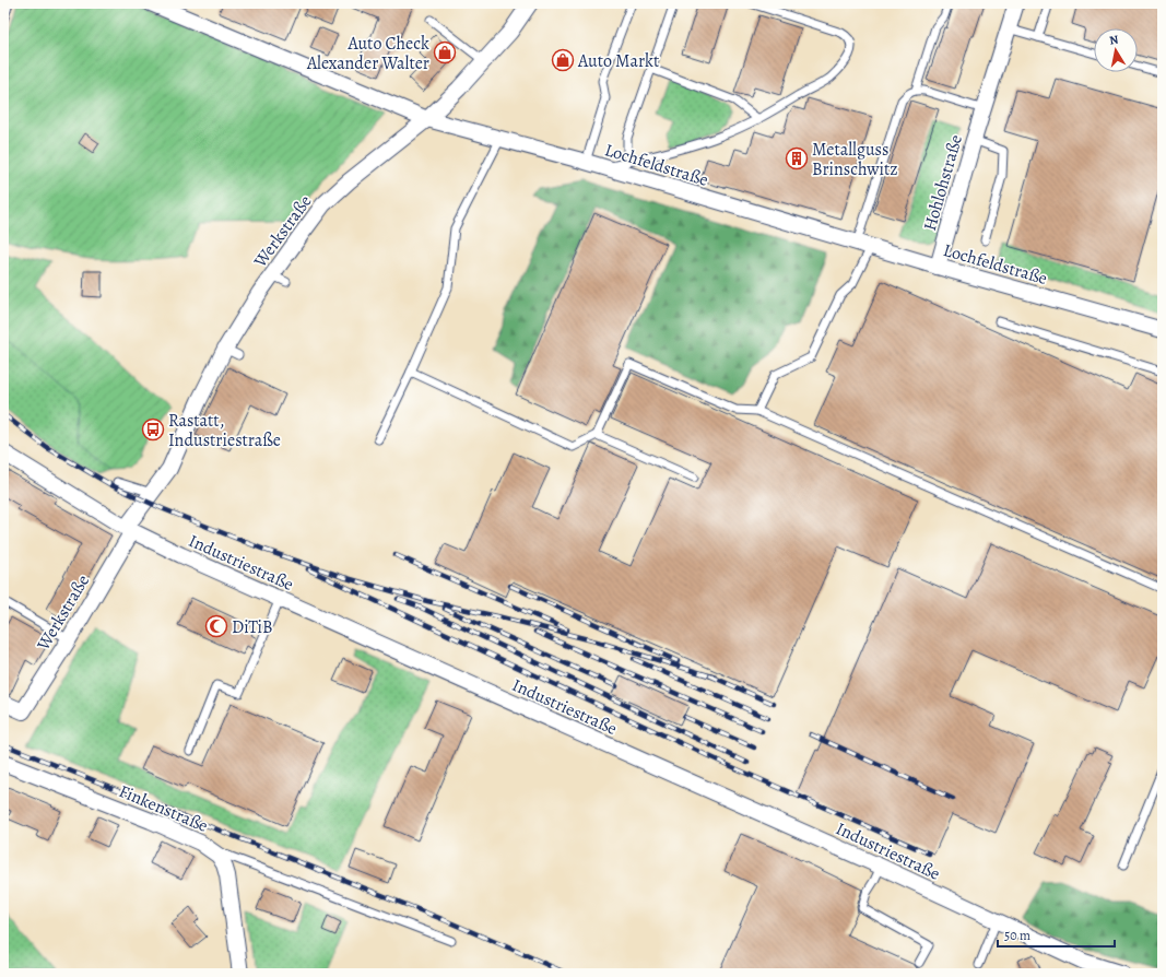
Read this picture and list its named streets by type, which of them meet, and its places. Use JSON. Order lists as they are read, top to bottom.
{
  "streets": {
    "street": [
      "Lochfeldstraße",
      "Hohlohstraße",
      "Werkstraße",
      "Industriestraße",
      "Finkenstraße"
    ]
  },
  "crossings": [
    ["Lochfeldstraße", "Hohlohstraße"],
    ["Lochfeldstraße", "Werkstraße"],
    ["Werkstraße", "Industriestraße"]
  ],
  "places": {
    "shop": ["Auto Check Alexander Walter", "Auto Markt"],
    "building": ["Metallguss Brinschwitz"],
    "bus stop": ["Rastatt, Industriestraße"],
    "mosque": ["DiTiB"]
  },
  "scale_bar": "50 m",
  "north": "top"
}
